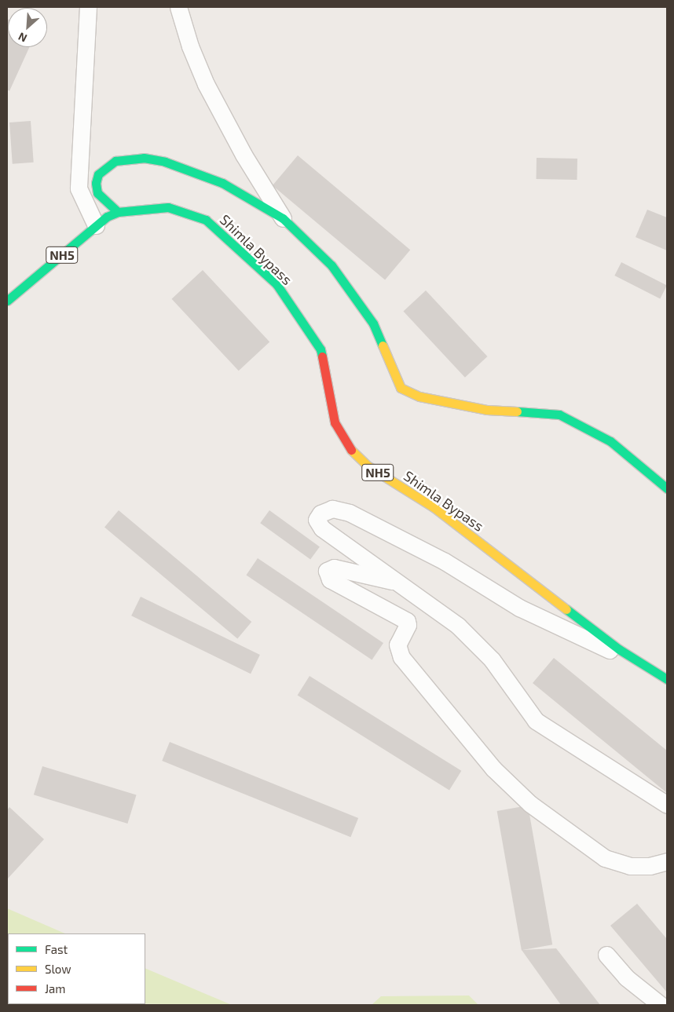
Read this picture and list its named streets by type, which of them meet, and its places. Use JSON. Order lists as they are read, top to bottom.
{
  "streets": {
    "main road": ["Shimla Bypass", "NH5"]
  },
  "crossings": [
    ["Shimla Bypass", "NH5"]
  ],
  "legend": ["Fast", "Slow", "Jam"],
  "north": "bottom left"
}
